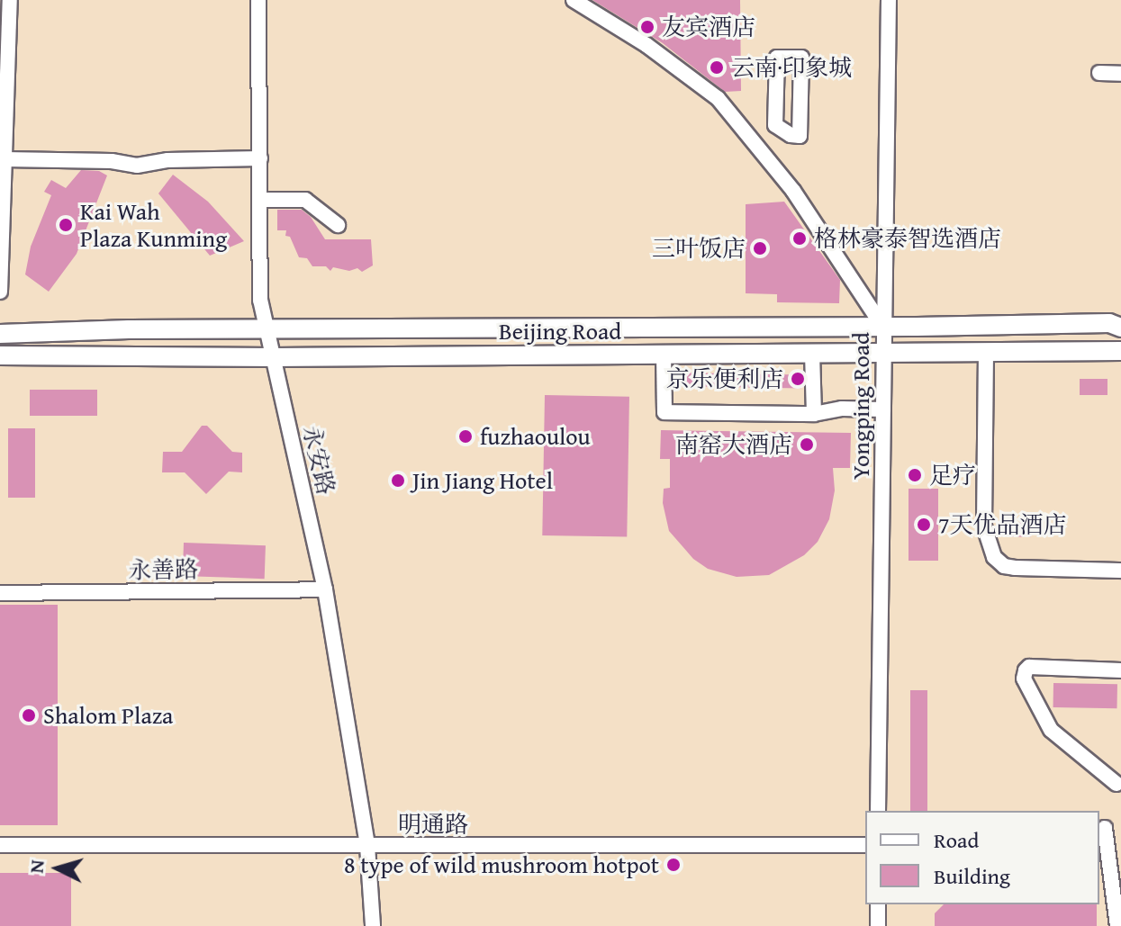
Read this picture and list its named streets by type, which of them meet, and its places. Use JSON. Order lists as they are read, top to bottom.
{
  "streets": {
    "main road": ["Beijing Road"],
    "street": [
      "Yongping Road",
      "永安路",
      "永善路",
      "明通路"
    ]
  },
  "crossings": [
    ["Beijing Road", "Yongping Road"],
    ["Beijing Road", "永安路"],
    ["永安路", "永善路"],
    ["永安路", "明通路"]
  ],
  "places": [
    "友宾酒店",
    "云南·印象城",
    "Kai Wah Plaza Kunming",
    "格林豪泰智选酒店",
    "三叶饭店",
    "京乐便利店",
    "fuzhaoulou",
    "南窑大酒店",
    "足疗",
    "Jin Jiang Hotel",
    "7天优品酒店",
    "Shalom Plaza",
    "8 type of wild mushroom hotpot"
  ],
  "legend": ["Road", "Building"],
  "north": "left"
}
